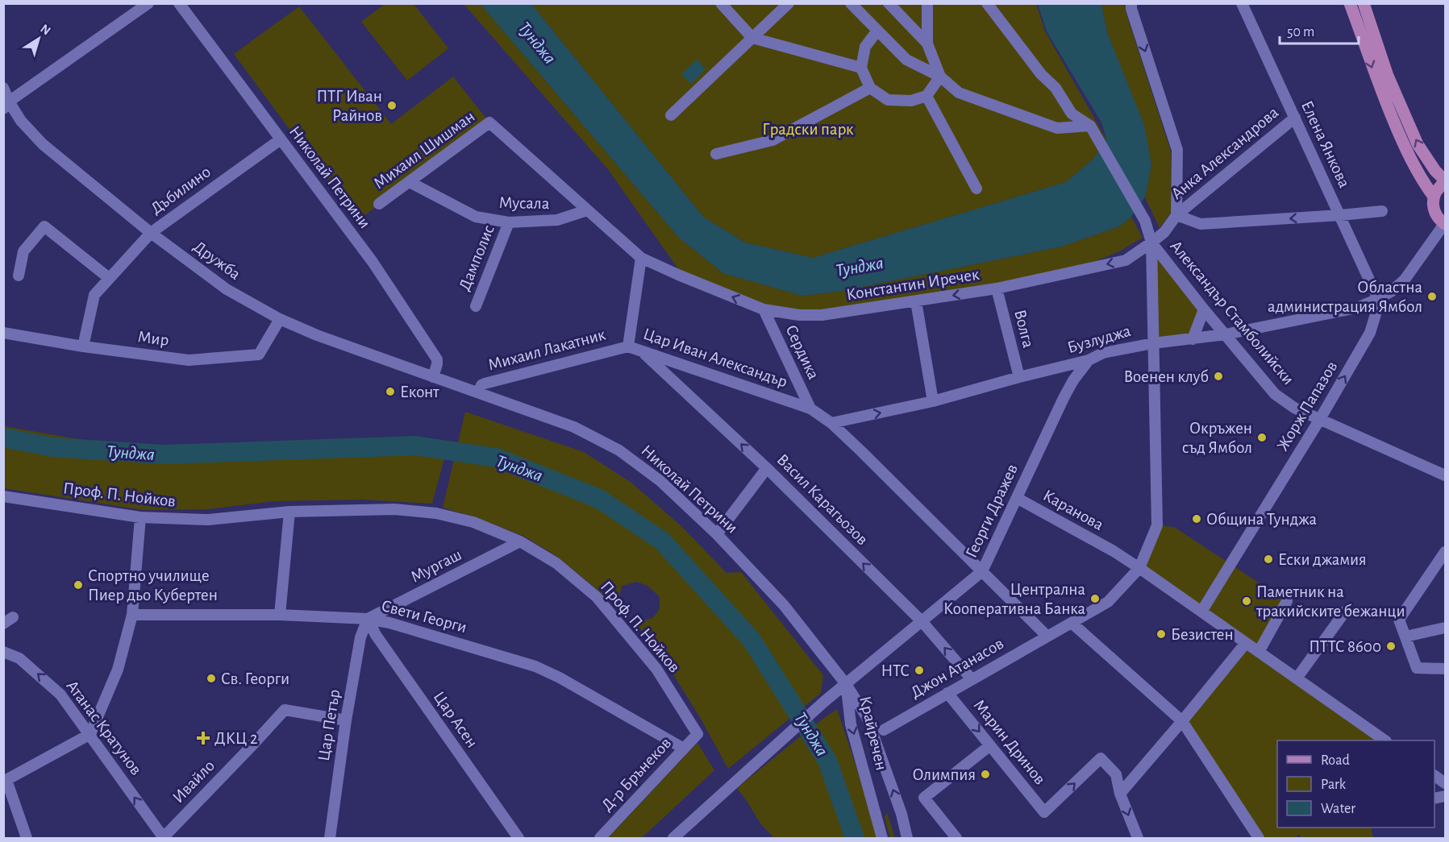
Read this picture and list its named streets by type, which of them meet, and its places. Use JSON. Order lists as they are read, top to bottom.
{
  "streets": {
    "street": [
      "Елена Янкова",
      "Михаил Шишман",
      "Анка Александрова",
      "Николай Петрини",
      "Дъбилино",
      "Мусала",
      "Дамполис",
      "Дружба",
      "Константин Иречек",
      "Александър Стамболийски",
      "Волга",
      "Мир",
      "Бузлуджа",
      "Михаил Лакатник",
      "Сердика",
      "Цар Иван Александър",
      "Жорж Папазов",
      "Проф. П. Нойков",
      "Васил Карагьозов",
      "Каранова",
      "Георги Дражев",
      "Мургаш",
      "Свети Георги",
      "Джон Атанасов",
      "Цар Асен",
      "Цар Петър",
      "Атанас Кратунов",
      "Крайречен",
      "Марин Дринов",
      "Д-р Брънеков",
      "Ивайло"
    ]
  },
  "crossings": [
    ["Елена Янкова", "Анка Александрова"],
    ["Елена Янкова", "Бузлуджа"],
    ["Елена Янкова", "Жорж Папазов"],
    ["Михаил Шишман", "Мусала"],
    ["Анка Александрова", "Константин Иречек"],
    ["Анка Александрова", "Александър Стамболийски"],
    ["Николай Петрини", "Дъбилино"],
    ["Николай Петрини", "Дружба"],
    ["Николай Петрини", "Михаил Лакатник"],
    ["Николай Петрини", "Георги Дражев"],
    ["Николай Петрини", "Крайречен"],
    ["Дъбилино", "Дружба"],
    ["Дъбилино", "Мир"],
    ["Мусала", "Дамполис"],
    ["Дружба", "Мир"],
    ["Константин Иречек", "Александър Стамболийски"],
    ["Константин Иречек", "Волга"],
    ["Константин Иречек", "Сердика"],
    ["Константин Иречек", "Цар Иван Александър"],
    ["Александър Стамболийски", "Бузлуджа"],
    ["Александър Стамболийски", "Жорж Папазов"],
    ["Волга", "Бузлуджа"],
    ["Бузлуджа", "Цар Иван Александър"],
    ["Бузлуджа", "Жорж Папазов"],
    ["Бузлуджа", "Георги Дражев"],
    ["Михаил Лакатник", "Цар Иван Александър"],
    ["Сердика", "Цар Иван Александър"],
    ["Цар Иван Александър", "Васил Карагьозов"],
    ["Цар Иван Александър", "Георги Дражев"],
    ["Цар Иван Александър", "Джон Атанасов"],
    ["Жорж Папазов", "Каранова"],
    ["Проф. П. Нойков", "Мургаш"],
    ["Проф. П. Нойков", "Д-р Брънеков"],
    ["Васил Карагьозов", "Георги Дражев"],
    ["Васил Карагьозов", "Джон Атанасов"],
    ["Каранова", "Георги Дражев"],
    ["Каранова", "Джон Атанасов"],
    ["Георги Дражев", "Крайречен"],
    ["Мургаш", "Свети Георги"],
    ["Мургаш", "Цар Асен"],
    ["Мургаш", "Цар Петър"],
    ["Свети Георги", "Цар Асен"],
    ["Свети Георги", "Цар Петър"],
    ["Свети Георги", "Д-р Брънеков"],
    ["Джон Атанасов", "Марин Дринов"],
    ["Цар Асен", "Цар Петър"],
    ["Цар Петър", "Ивайло"],
    ["Атанас Кратунов", "Ивайло"]
  ],
  "one_way": [
    "Константин Иречек",
    "Жорж Папазов",
    "Васил Карагьозов",
    "Атанас Кратунов"
  ],
  "water": ["Тунджа"],
  "parks": ["Градски парк"],
  "places": {
    "other": [
      "ПТГ Иван Райнов",
      "Областна администрация Ямбол",
      "Военен клуб",
      "Еконт",
      "Окръжен съд Ямбол",
      "Община Тунджа",
      "Ески джамия",
      "Спортно училище Пиер дьо Кубертен",
      "Централна Кооперативна Банка",
      "Паметник на тракийските бежанци",
      "Безистен",
      "ПТТС 8600",
      "НТС",
      "Св. Георги",
      "Олимпия"
    ],
    "health": ["ДКЦ 2"]
  },
  "legend": ["Road", "Park", "Water"],
  "scale_bar": "50 m",
  "north": "top right"
}
